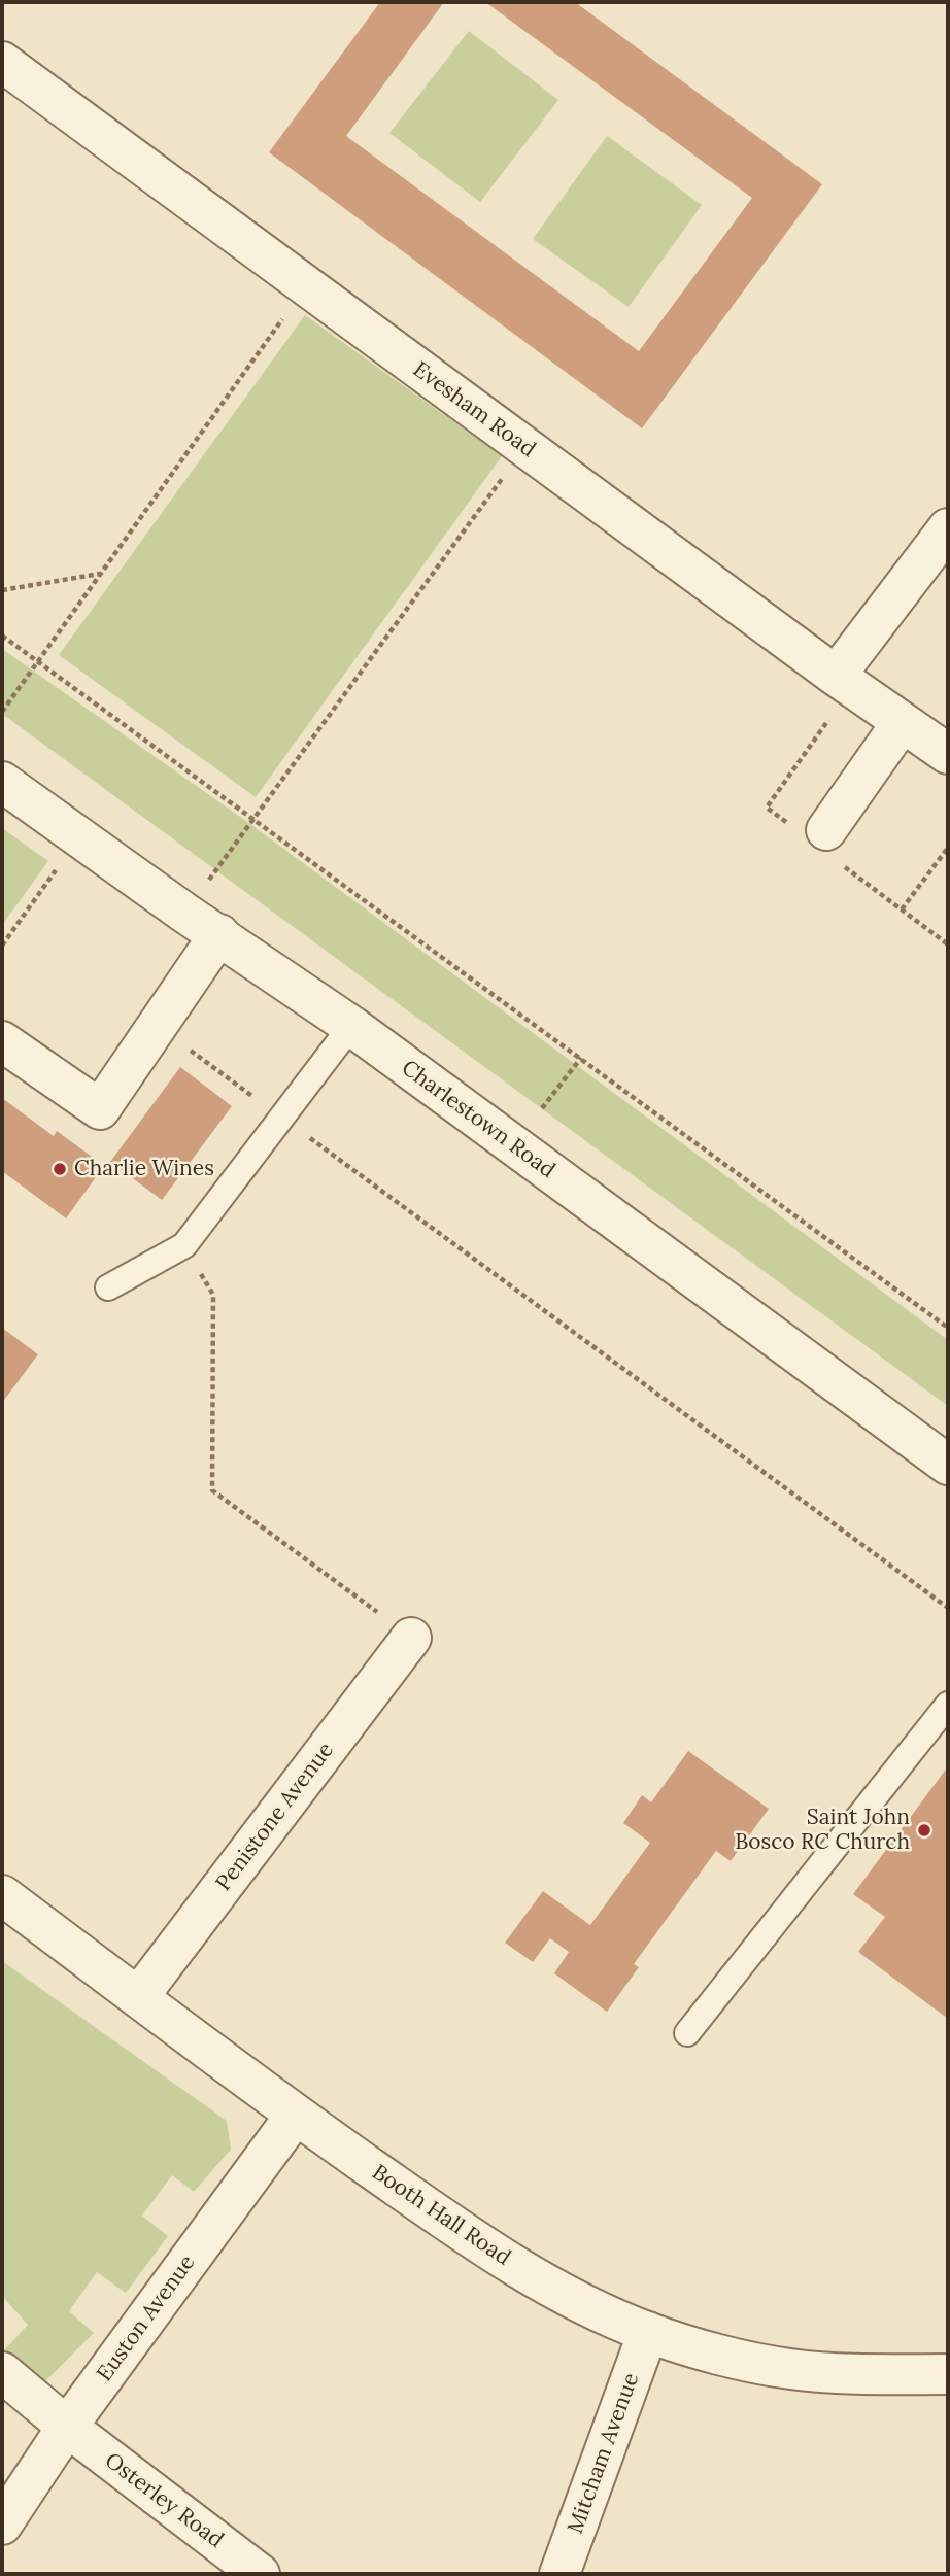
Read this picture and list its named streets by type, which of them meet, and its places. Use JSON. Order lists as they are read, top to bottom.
{
  "streets": {
    "street": [
      "Evesham Road",
      "Charlestown Road",
      "Penistone Avenue",
      "Booth Hall Road",
      "Euston Avenue",
      "Mitcham Avenue",
      "Osterley Road"
    ]
  },
  "crossings": [
    ["Penistone Avenue", "Booth Hall Road"],
    ["Booth Hall Road", "Euston Avenue"],
    ["Booth Hall Road", "Mitcham Avenue"],
    ["Euston Avenue", "Osterley Road"]
  ],
  "places": ["Charlie Wines", "Saint John Bosco RC Church"]
}
